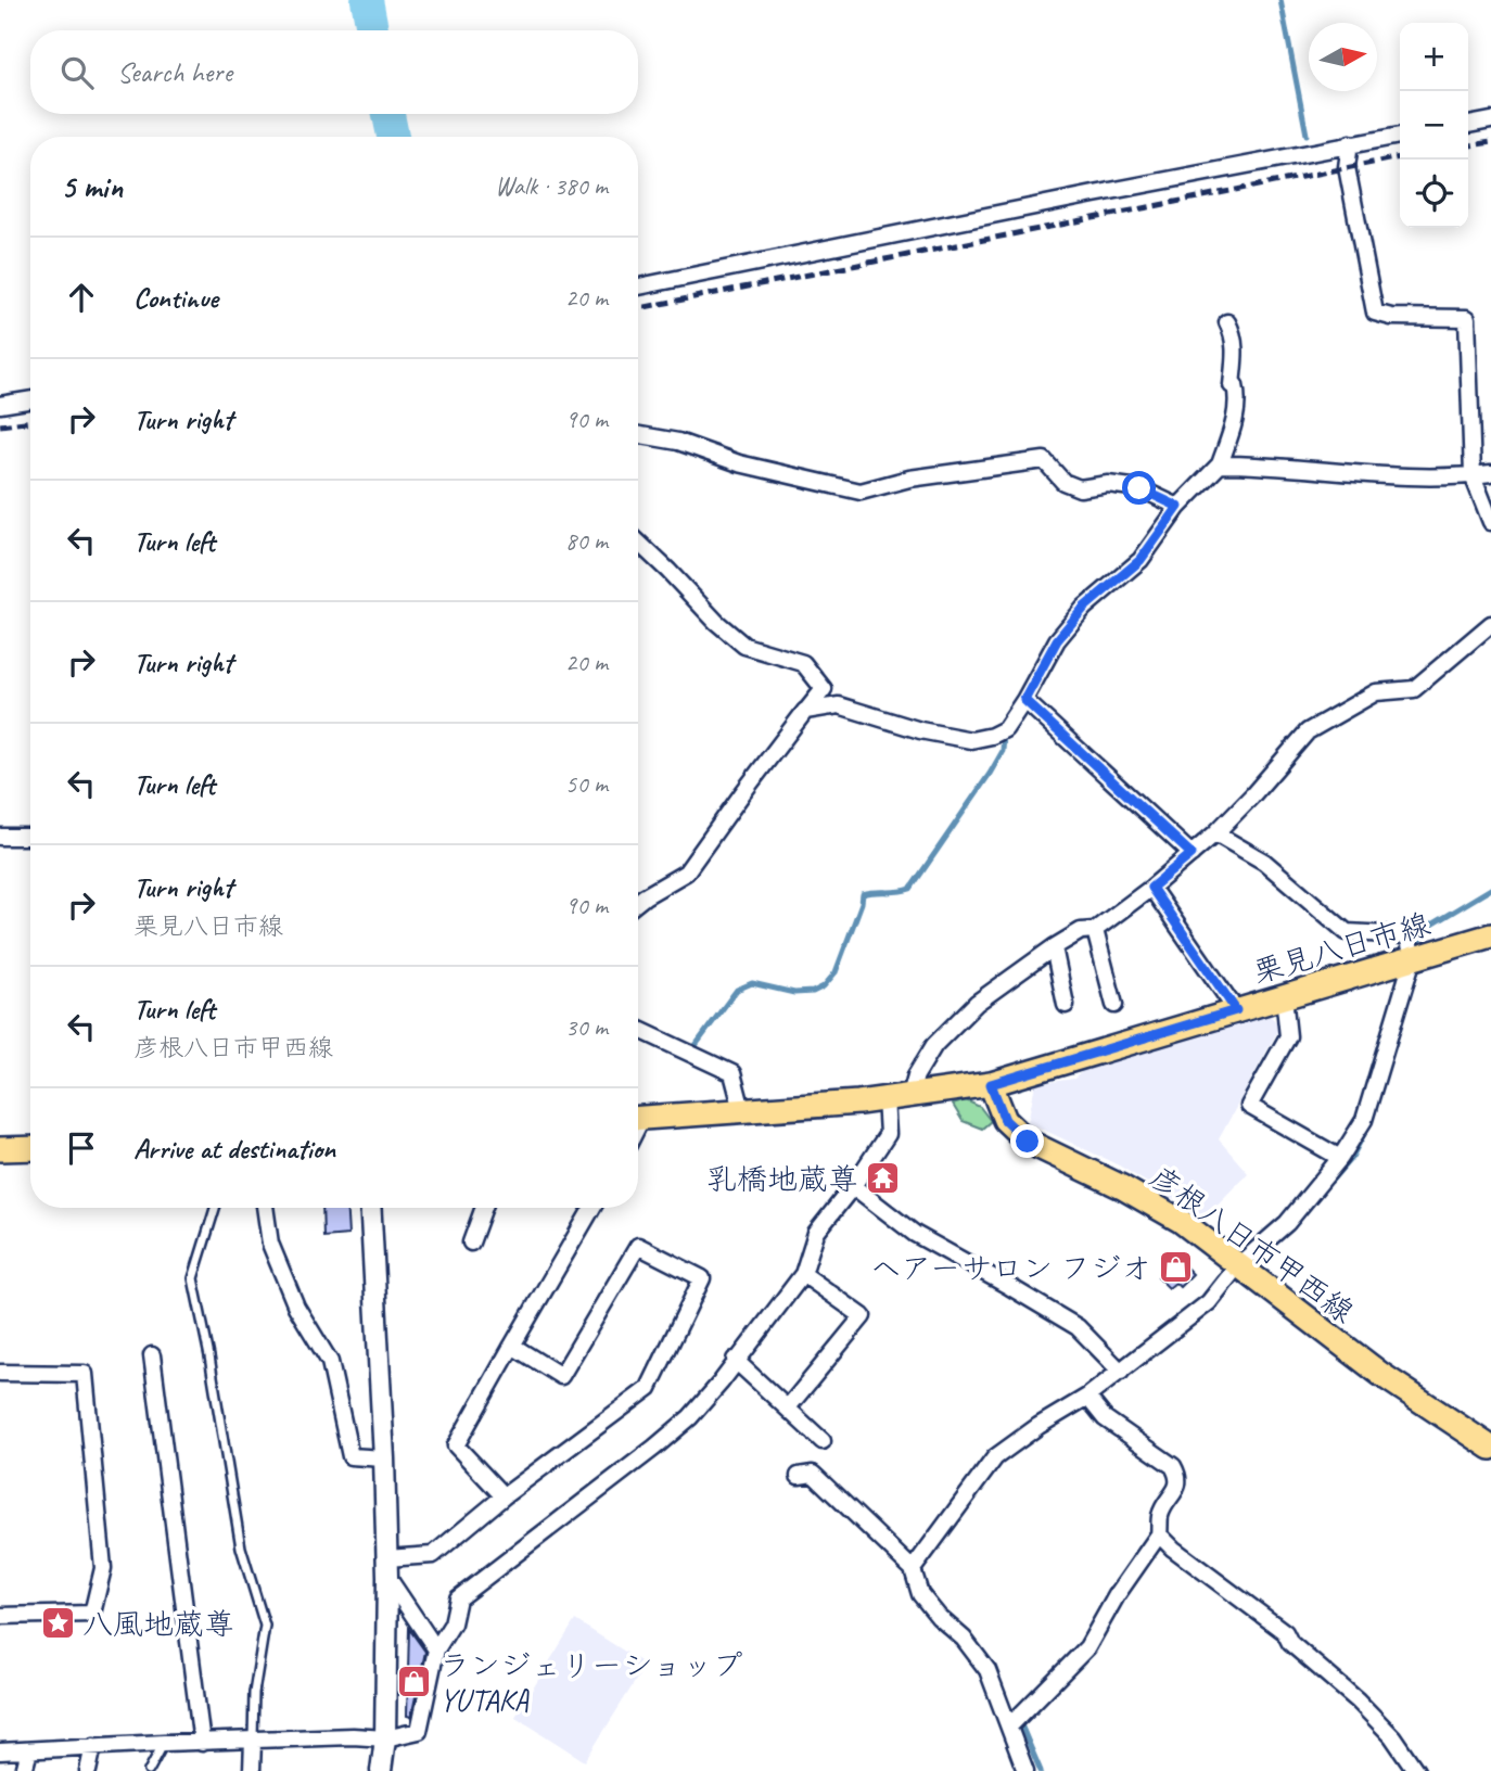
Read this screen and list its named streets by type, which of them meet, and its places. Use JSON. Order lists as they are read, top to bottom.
{
  "streets": {
    "main road": ["栗見八日市線", "彦根八日市甲西線"]
  },
  "crossings": [
    ["栗見八日市線", "彦根八日市甲西線"]
  ],
  "places": {
    "temple": ["乳橋地蔵尊"],
    "shop": ["ヘアーサロン フジオ", "ランジェリーショップ YUTAKA"],
    "place": ["八風地蔵尊"]
  },
  "north": "right",
  "page": {
    "map_buttons": ["+", "−"],
    "search": "Search here",
    "heading": ["5 min", "Walk · 380 m"],
    "list": [
      ["Continue", "20 m"],
      ["Turn right", "90 m"],
      ["Turn left", "80 m"],
      ["Turn right", "20 m"],
      ["Turn left", "50 m"],
      ["Turn right", "栗見八日市線", "90 m"],
      ["Turn left", "彦根八日市甲西線", "30 m"],
      "Arrive at destination"
    ]
  }
}
